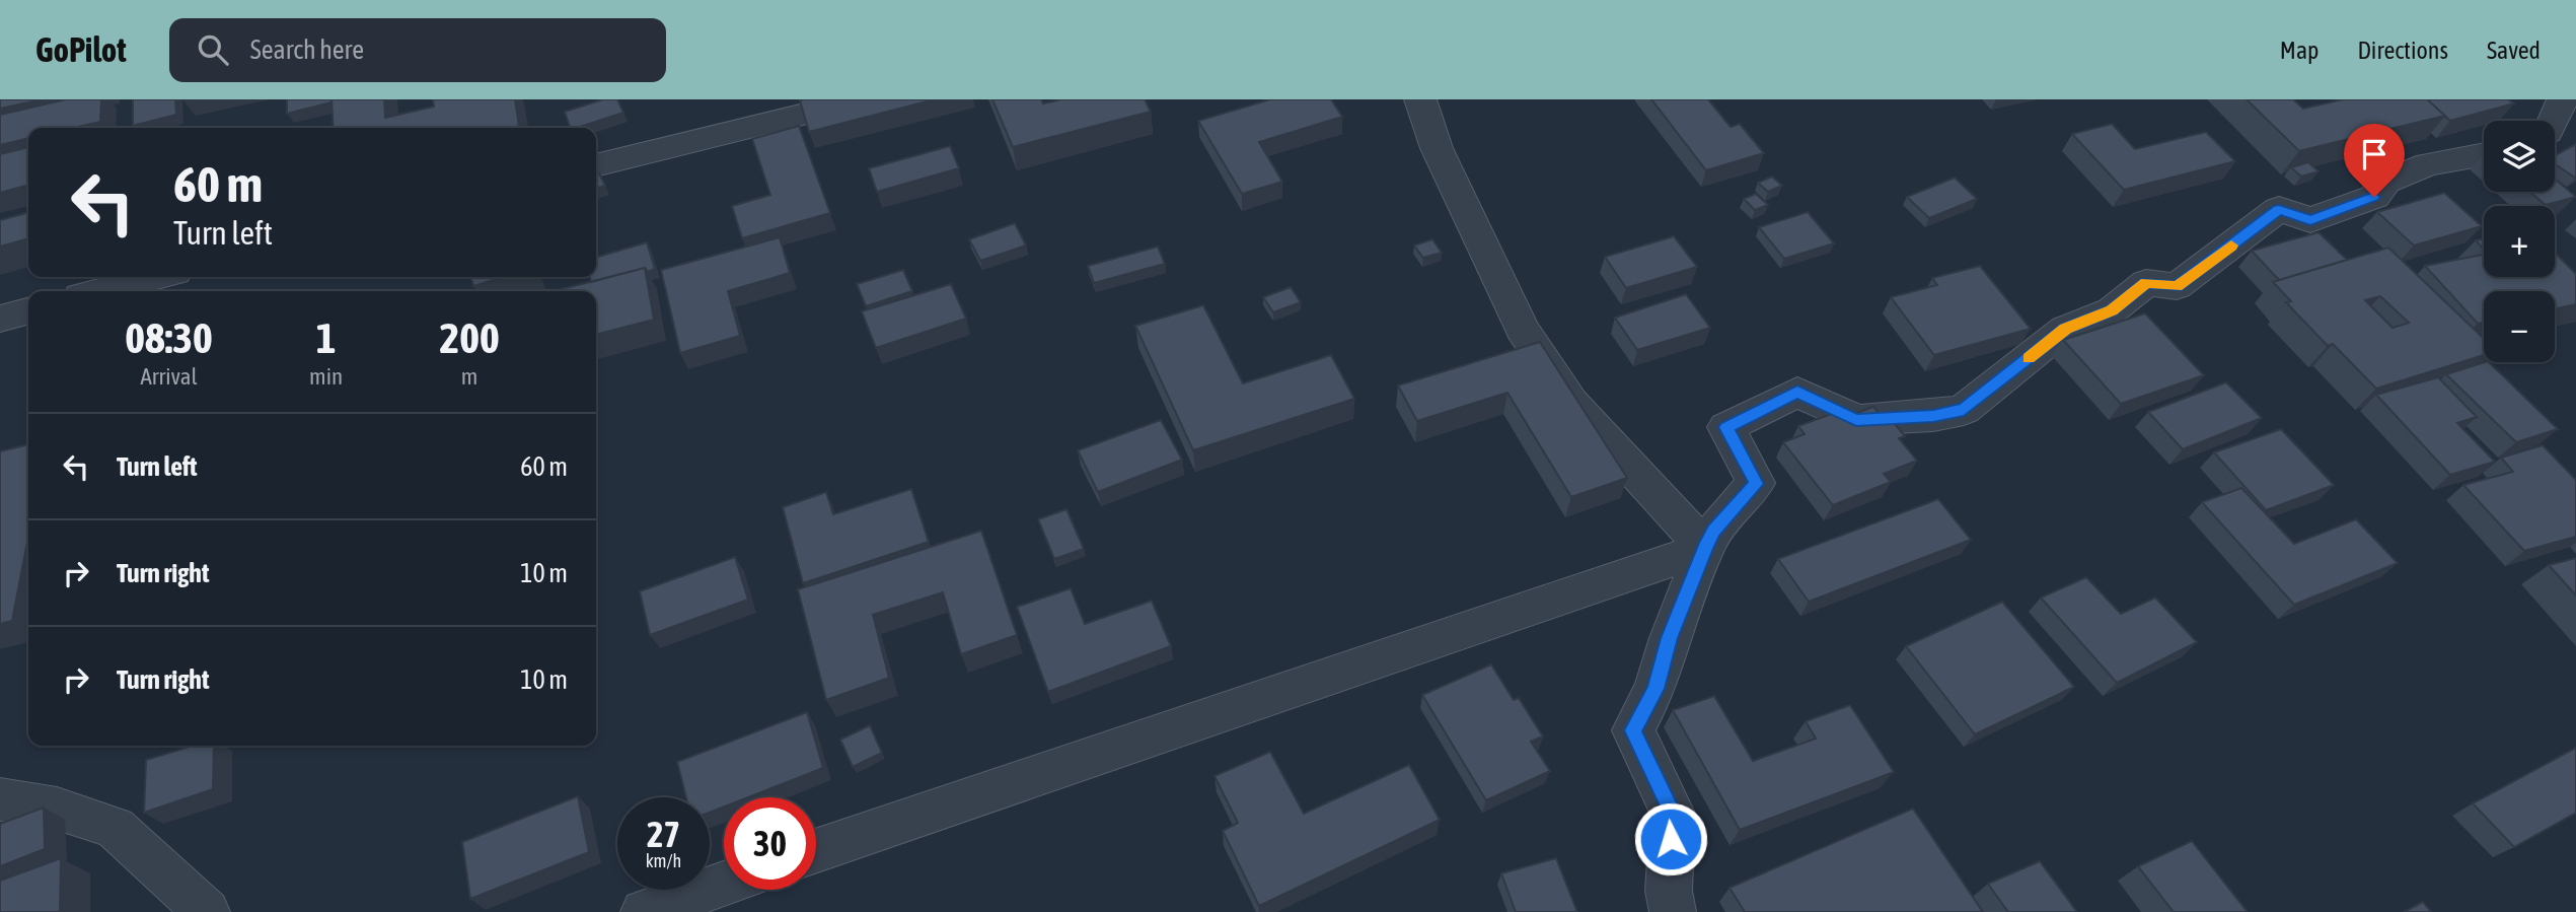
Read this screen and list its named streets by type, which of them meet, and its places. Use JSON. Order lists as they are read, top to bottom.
{
  "page": {
    "header": "GoPilot",
    "search": "Search here",
    "nav": ["Map", "Directions", "Saved"],
    "map_buttons": ["+", "−"],
    "turn": ["60 m", "Turn left"],
    "eta": [
      "08:30",
      "Arrival",
      "1",
      "min",
      "200",
      "m"
    ],
    "list": [
      {
        "name": "Turn left",
        "value": "60 m"
      },
      {
        "name": "Turn right",
        "value": "10 m"
      },
      {
        "name": "Turn right",
        "value": "10 m"
      }
    ],
    "speed": "27 km/h",
    "limit": "30"
  }
}
